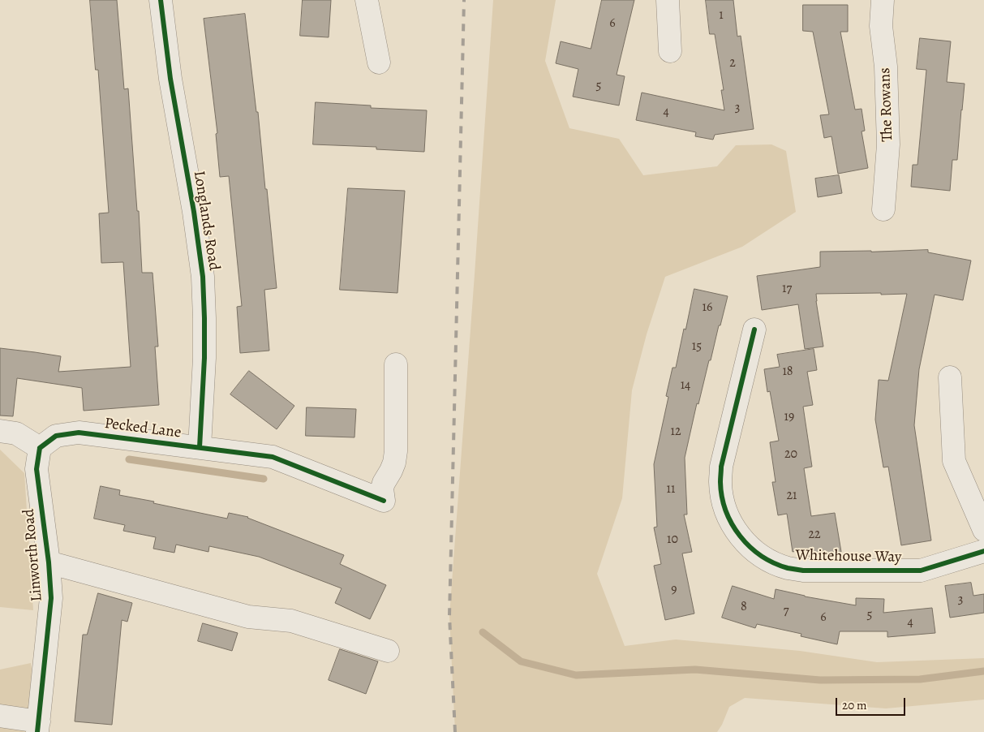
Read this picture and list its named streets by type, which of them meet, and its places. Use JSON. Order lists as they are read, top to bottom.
{
  "streets": {
    "street": [
      "The Rowans",
      "Longlands Road",
      "Pecked Lane",
      "Linworth Road",
      "Whitehouse Way"
    ]
  },
  "crossings": [
    ["Longlands Road", "Pecked Lane"],
    ["Pecked Lane", "Linworth Road"]
  ],
  "house_numbers": [
    "1",
    "6",
    "2",
    "5",
    "3",
    "4",
    "17",
    "16",
    "15",
    "18",
    "14",
    "19",
    "12",
    "20",
    "11",
    "21",
    "22",
    "10",
    "9",
    "3",
    "8",
    "7",
    "5",
    "6",
    "4"
  ],
  "scale_bar": "20 m"
}
